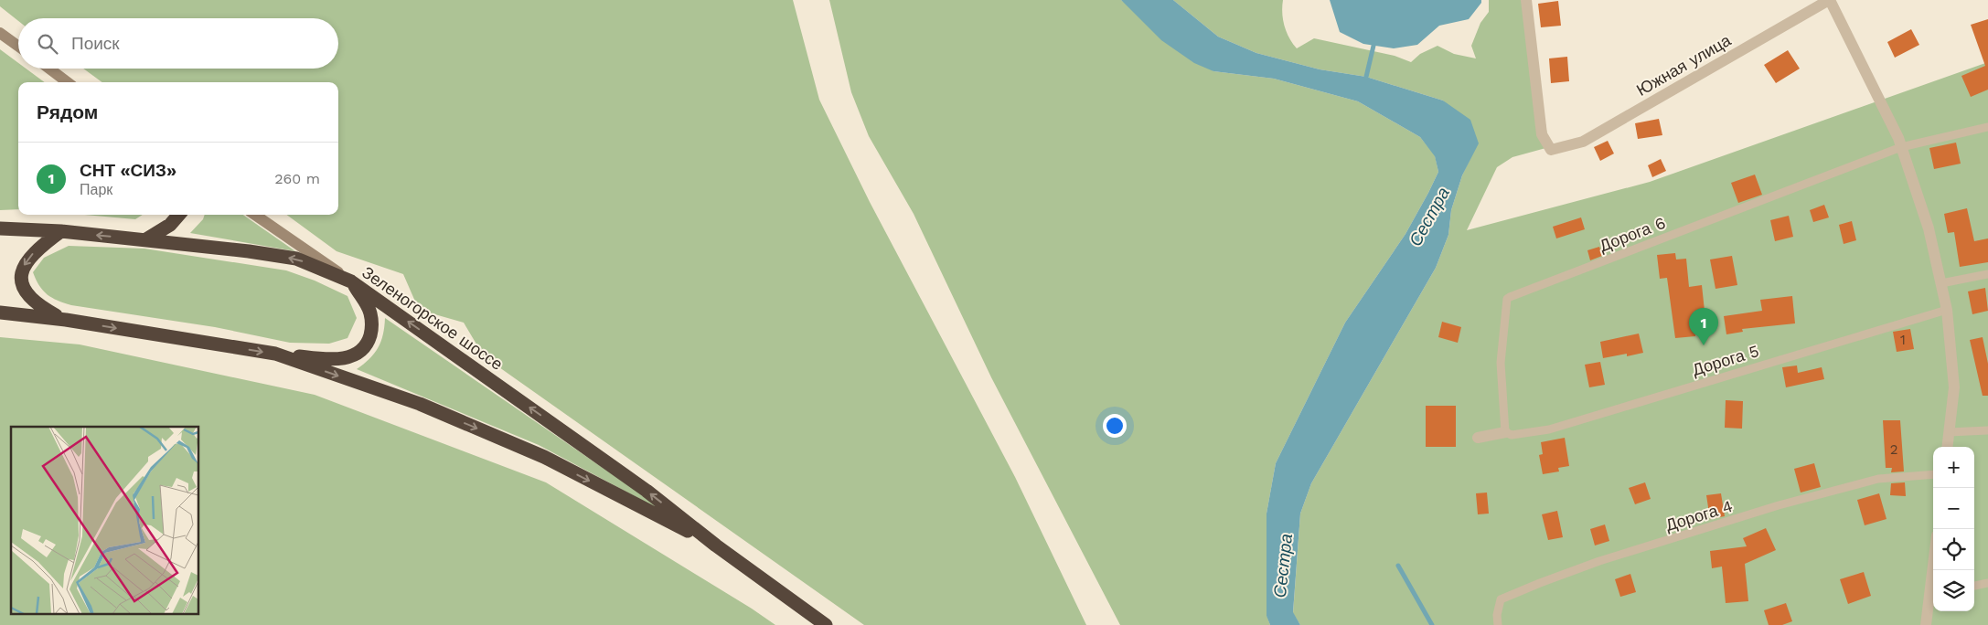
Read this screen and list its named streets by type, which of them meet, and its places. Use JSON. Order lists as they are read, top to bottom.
{
  "streets": {
    "highway": ["Зеленогорское шоссе"],
    "street": ["Южная улица"],
    "lane": ["Дорога 6", "Дорога 5", "Дорога 4"]
  },
  "crossings": [
    ["Дорога 6", "Дорога 5"]
  ],
  "water": ["Сестра"],
  "house_numbers": ["1", "2"],
  "page": {
    "search": "Поиск",
    "heading": "Рядом",
    "list": [
      {
        "mark": "1",
        "name": "СНТ «СИЗ»",
        "note": "Парк",
        "value": "260 m"
      }
    ],
    "pins": "1",
    "map_buttons": ["+", "−"]
  }
}
